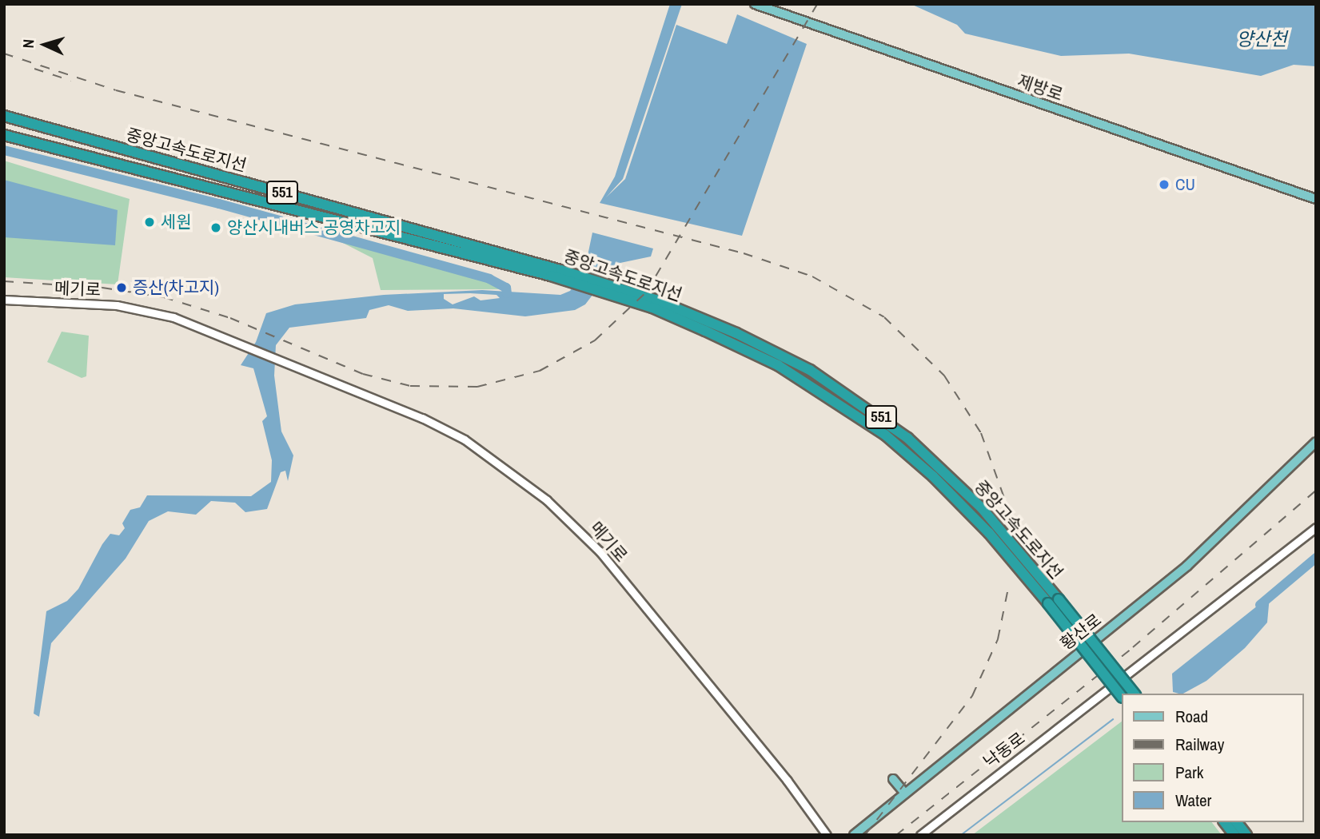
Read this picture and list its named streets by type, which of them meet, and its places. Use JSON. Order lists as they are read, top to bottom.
{
  "streets": {
    "highway": ["중앙고속도로지선", "551"],
    "main road": ["제방로", "황산로"],
    "street": ["메기로", "낙동로"]
  },
  "water": ["양산천"],
  "places": [
    "CU",
    "세원",
    "양산시내버스 공영차고지",
    "증산(차고지)"
  ],
  "legend": [
    "Road",
    "Railway",
    "Park",
    "Water"
  ],
  "north": "left"
}
